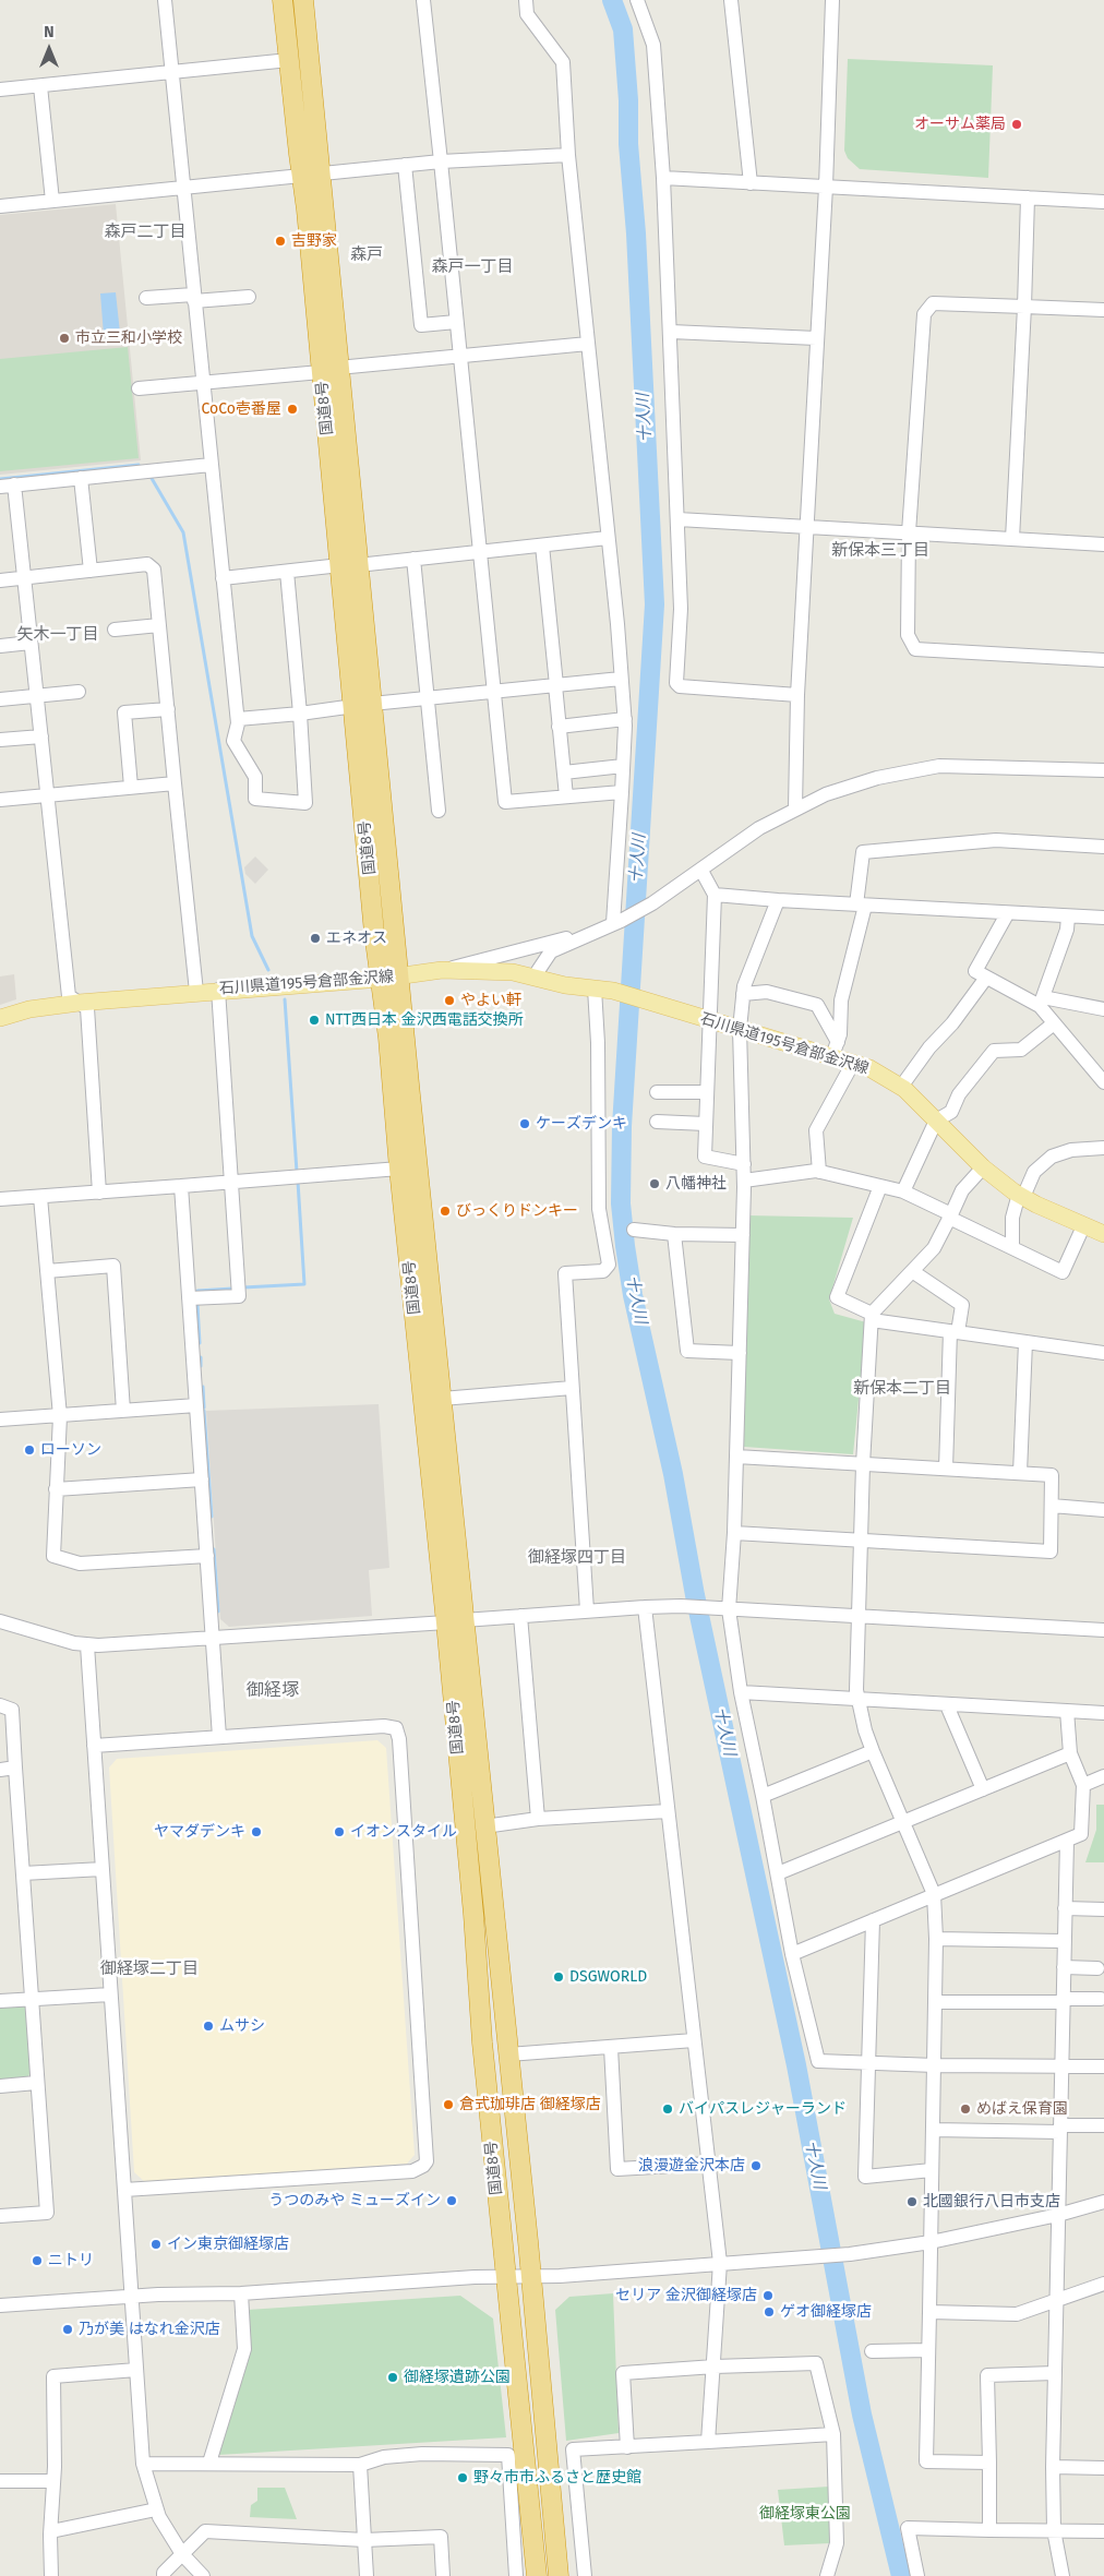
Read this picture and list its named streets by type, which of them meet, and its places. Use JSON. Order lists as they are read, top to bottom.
{
  "streets": {
    "highway": ["国道8号"],
    "main road": ["石川県道195号倉部金沢線"]
  },
  "crossings": [
    ["国道8号", "石川県道195号倉部金沢線"]
  ],
  "districts": [
    "森戸二丁目",
    "森戸",
    "森戸一丁目",
    "新保本三丁目",
    "矢木一丁目",
    "新保本二丁目",
    "御経塚四丁目",
    "御経塚",
    "御経塚二丁目"
  ],
  "water": ["十人川"],
  "parks": ["御経塚東公園"],
  "places": [
    "オーサム薬局",
    "吉野家",
    "市立三和小学校",
    "CoCo壱番屋",
    "エネオス",
    "やよい軒",
    "NTT西日本 金沢西電話交換所",
    "ケーズデンキ",
    "八幡神社",
    "びっくりドンキー",
    "ローソン",
    "ヤマダデンキ",
    "イオンスタイル",
    "DSGWORLD",
    "ムサシ",
    "倉式珈琲店 御経塚店",
    "バイパスレジャーランド",
    "めばえ保育園",
    "浪漫遊金沢本店",
    "うつのみや ミューズイン",
    "北國銀行八日市支店",
    "イン東京御経塚店",
    "ニトリ",
    "セリア 金沢御経塚店",
    "ゲオ御経塚店",
    "乃が美 はなれ金沢店",
    "御経塚遺跡公園",
    "野々市市ふるさと歴史館"
  ],
  "north": "top"
}
